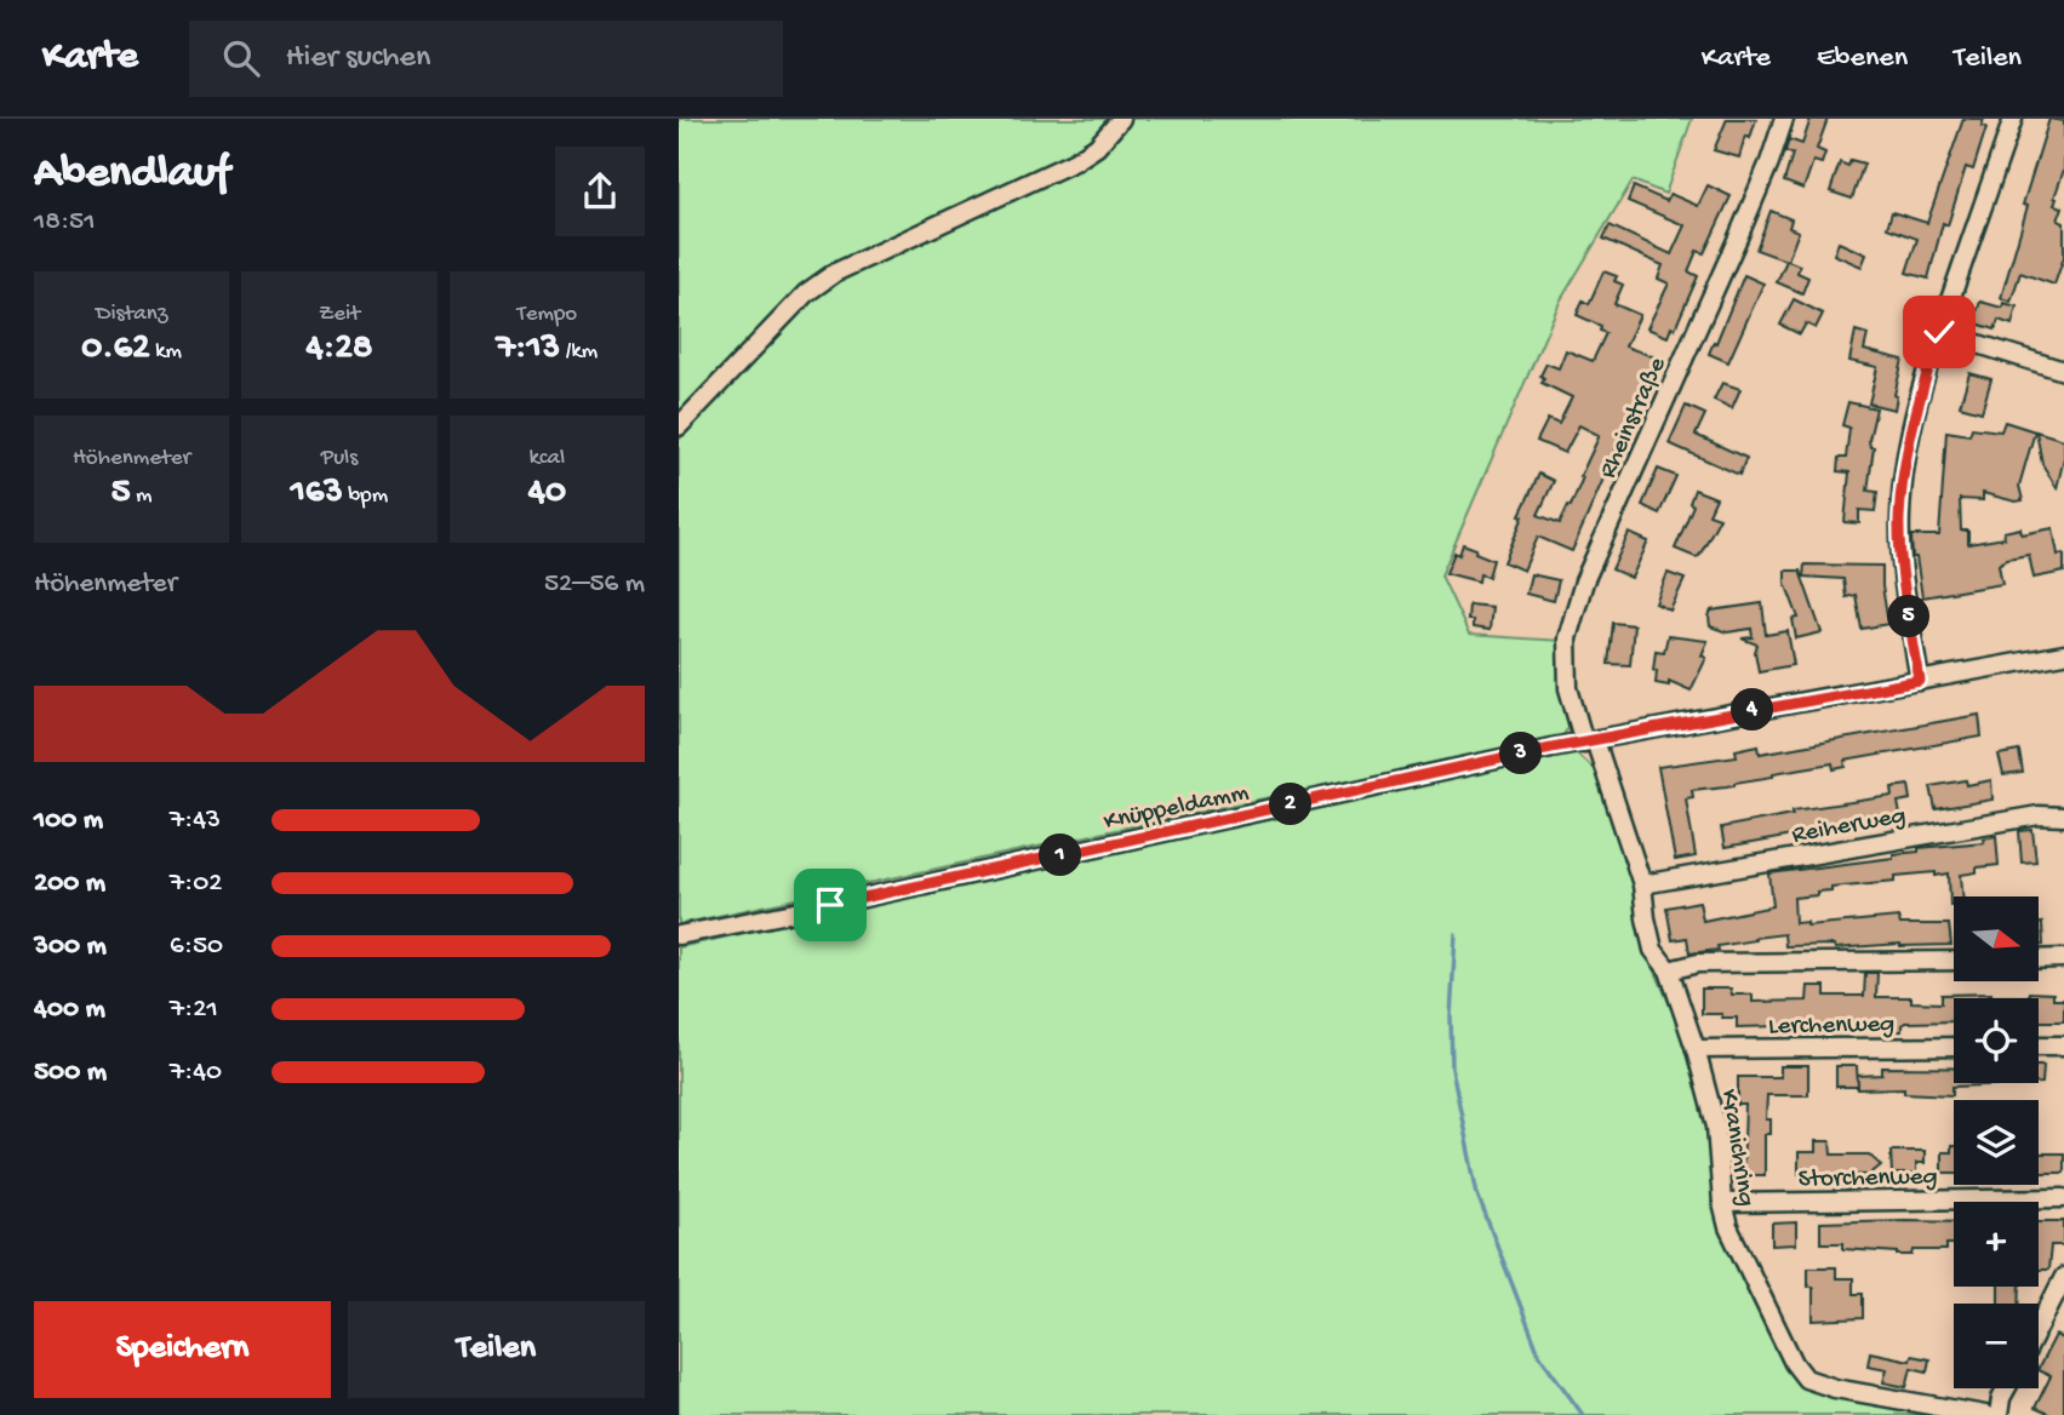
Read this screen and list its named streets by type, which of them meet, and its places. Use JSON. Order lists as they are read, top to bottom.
{
  "streets": {
    "street": [
      "Rheinstraße",
      "Knüppeldamm",
      "Reiherweg",
      "Lerchenweg",
      "Kranichring",
      "Storchenweg"
    ]
  },
  "crossings": [
    ["Rheinstraße", "Knüppeldamm"],
    ["Rheinstraße", "Kranichring"],
    ["Knüppeldamm", "Kranichring"],
    ["Reiherweg", "Kranichring"],
    ["Lerchenweg", "Kranichring"],
    ["Kranichring", "Storchenweg"]
  ],
  "north": "right",
  "page": {
    "header": "Karte",
    "search": "Hier suchen",
    "nav": ["Karte", "Ebenen", "Teilen"],
    "heading": ["Abendlauf", "18:51"],
    "stats": [
      ["Distanz", "0.62 km"],
      ["Zeit", "4:28"],
      ["Tempo", "7:13 /km"],
      ["Höhenmeter", "5 m"],
      ["Puls", "163 bpm"],
      ["kcal", "40"]
    ],
    "chart": ["Höhenmeter", "52–56 m"],
    "pins": [
      "5",
      "4",
      "3",
      "2",
      "1"
    ],
    "list": [
      {
        "name": "100 m",
        "note": "7:43"
      },
      {
        "name": "200 m",
        "note": "7:02"
      },
      {
        "name": "300 m",
        "note": "6:50"
      },
      {
        "name": "400 m",
        "note": "7:21"
      },
      {
        "name": "500 m",
        "note": "7:40"
      }
    ],
    "map_buttons": ["+", "−"],
    "buttons": ["Speichern", "Teilen"]
  }
}
